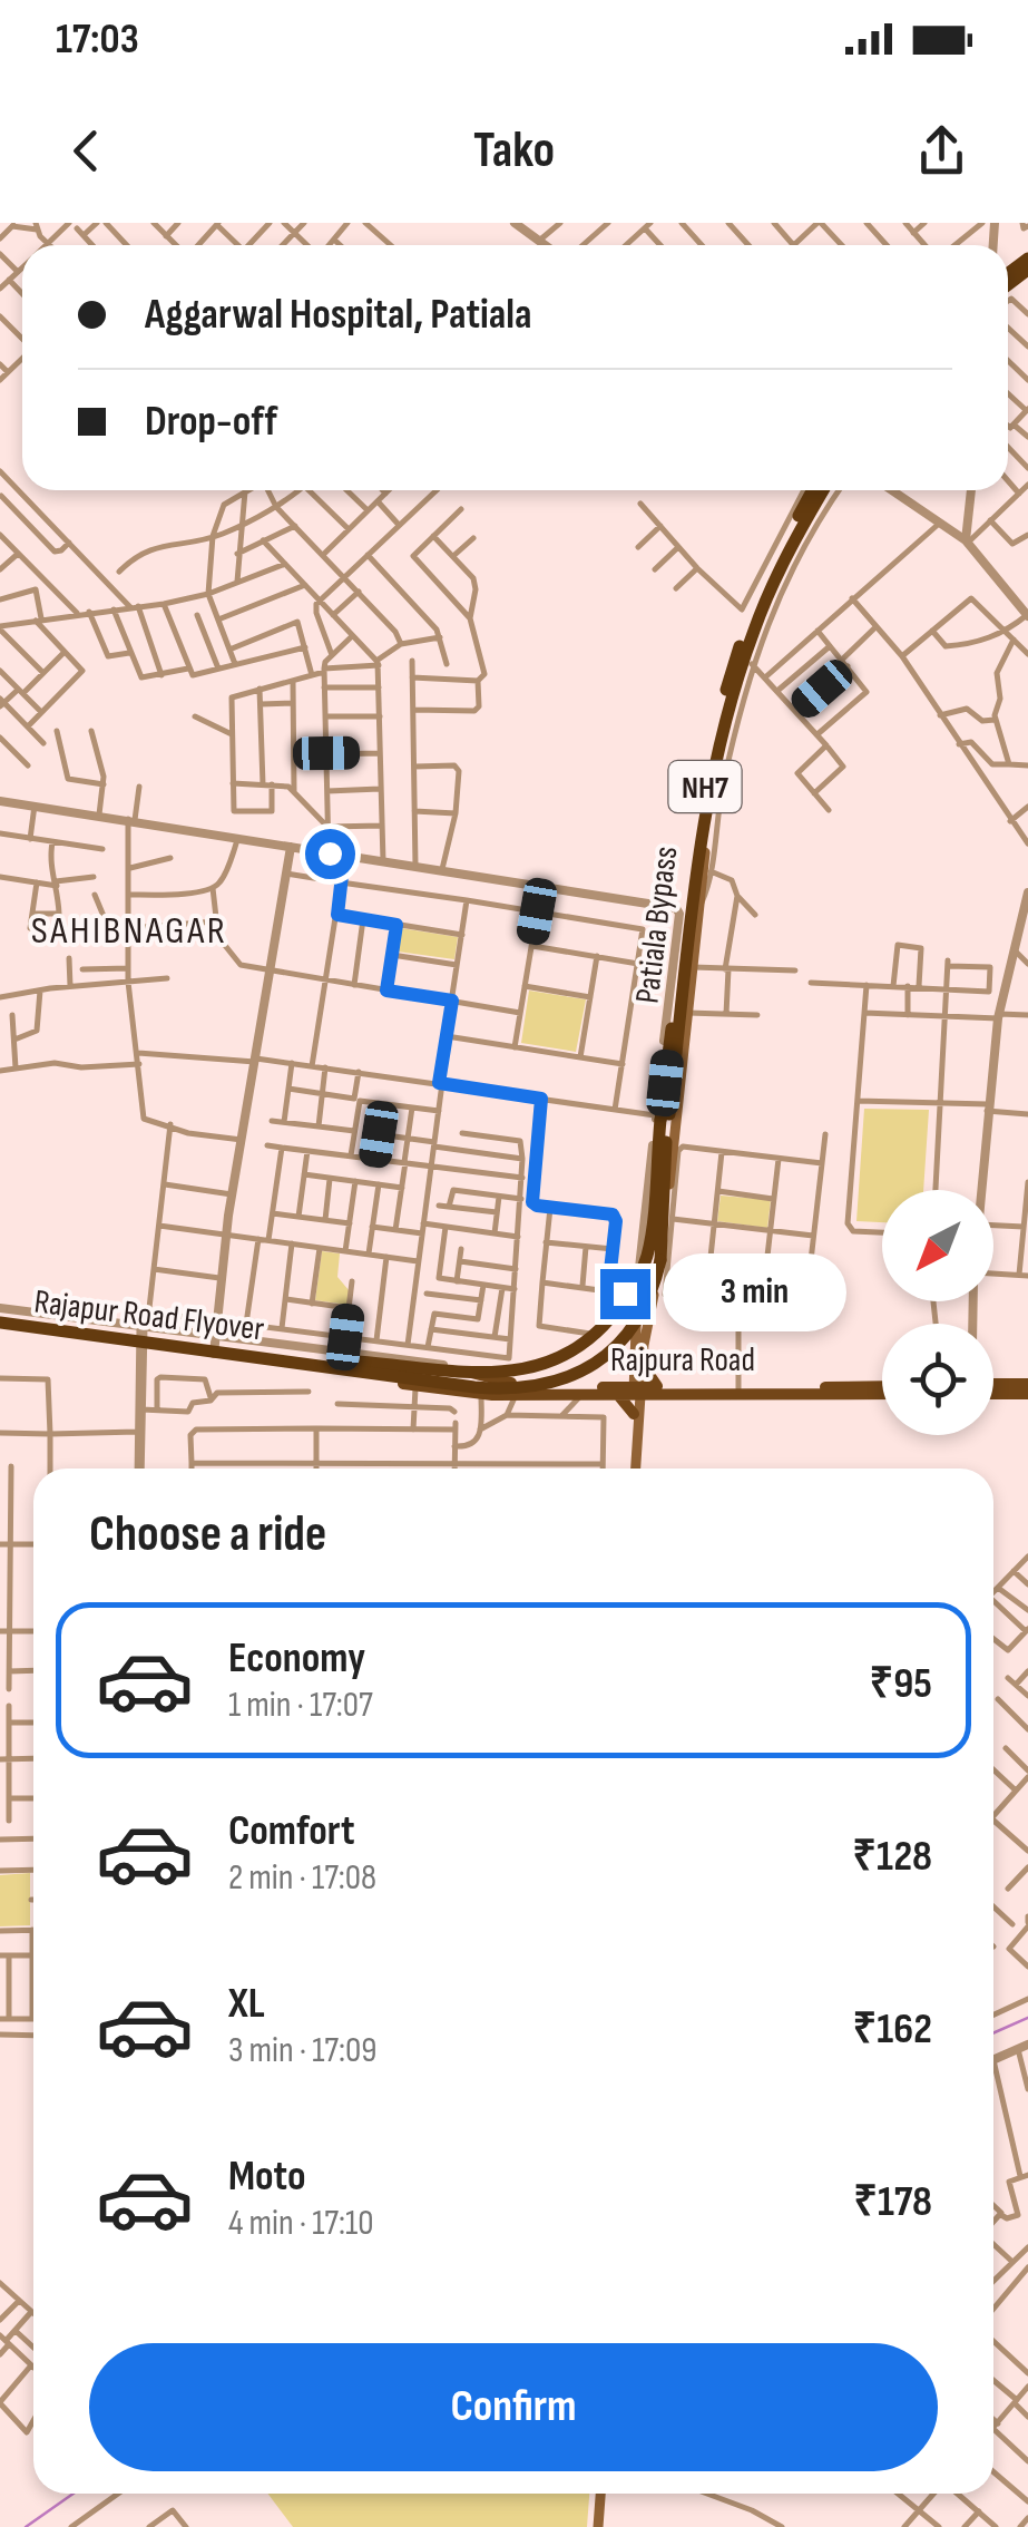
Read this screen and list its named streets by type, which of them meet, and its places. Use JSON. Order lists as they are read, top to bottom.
{
  "streets": {
    "highway": [
      "NH7",
      "Patiala Bypass",
      "Rajapur Road Flyover",
      "Rajpura Road"
    ]
  },
  "crossings": [
    ["Patiala Bypass", "Rajapur Road Flyover"],
    ["Patiala Bypass", "Rajpura Road"],
    ["Rajapur Road Flyover", "Rajpura Road"]
  ],
  "districts": ["SAHIBNAGAR"],
  "north": "bottom left",
  "page": {
    "status": "17:03",
    "header": "Tako",
    "banner": ["Aggarwal Hospital, Patiala", "Drop-off"],
    "bubble": "3 min",
    "heading": "Choose a ride",
    "list": [
      {
        "name": "Economy",
        "note": "1 min · 17:07",
        "value": "₹95"
      },
      {
        "name": "Comfort",
        "note": "2 min · 17:08",
        "value": "₹128"
      },
      {
        "name": "XL",
        "note": "3 min · 17:09",
        "value": "₹162"
      },
      {
        "name": "Moto",
        "note": "4 min · 17:10",
        "value": "₹178"
      }
    ],
    "buttons": "Confirm"
  }
}
